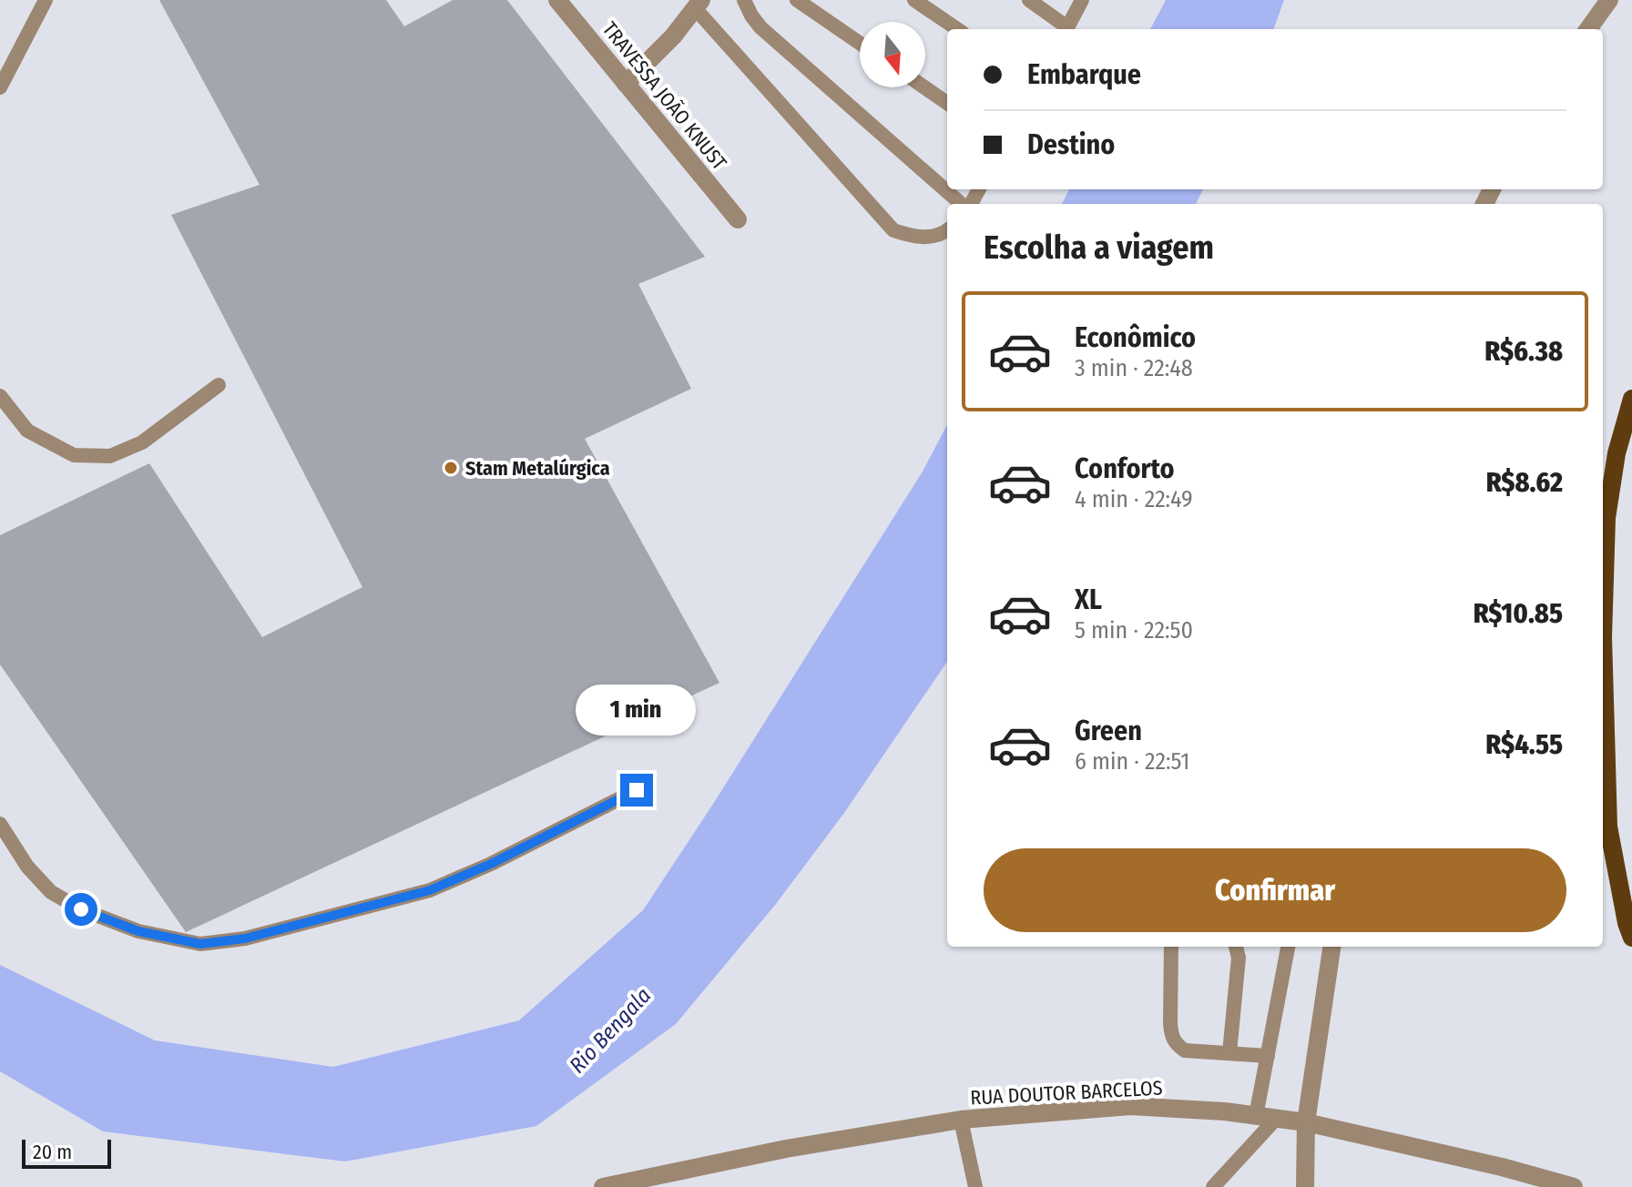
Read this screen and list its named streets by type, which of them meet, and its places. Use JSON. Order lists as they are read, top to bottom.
{
  "streets": {
    "street": ["TRAVESSA JOÃO KNUST", "RUA DOUTOR BARCELOS"]
  },
  "water": ["Rio Bengala"],
  "places": ["Stam Metalúrgica"],
  "scale_bar": "20 m",
  "north": "bottom",
  "page": {
    "banner": ["Embarque", "Destino"],
    "heading": "Escolha a viagem",
    "list": [
      {
        "name": "Econômico",
        "note": "3 min · 22:48",
        "value": "R$6.38"
      },
      {
        "name": "Conforto",
        "note": "4 min · 22:49",
        "value": "R$8.62"
      },
      {
        "name": "XL",
        "note": "5 min · 22:50",
        "value": "R$10.85"
      },
      {
        "name": "Green",
        "note": "6 min · 22:51",
        "value": "R$4.55"
      }
    ],
    "bubble": "1 min",
    "buttons": "Confirmar",
    "scale": "20 m"
  }
}
